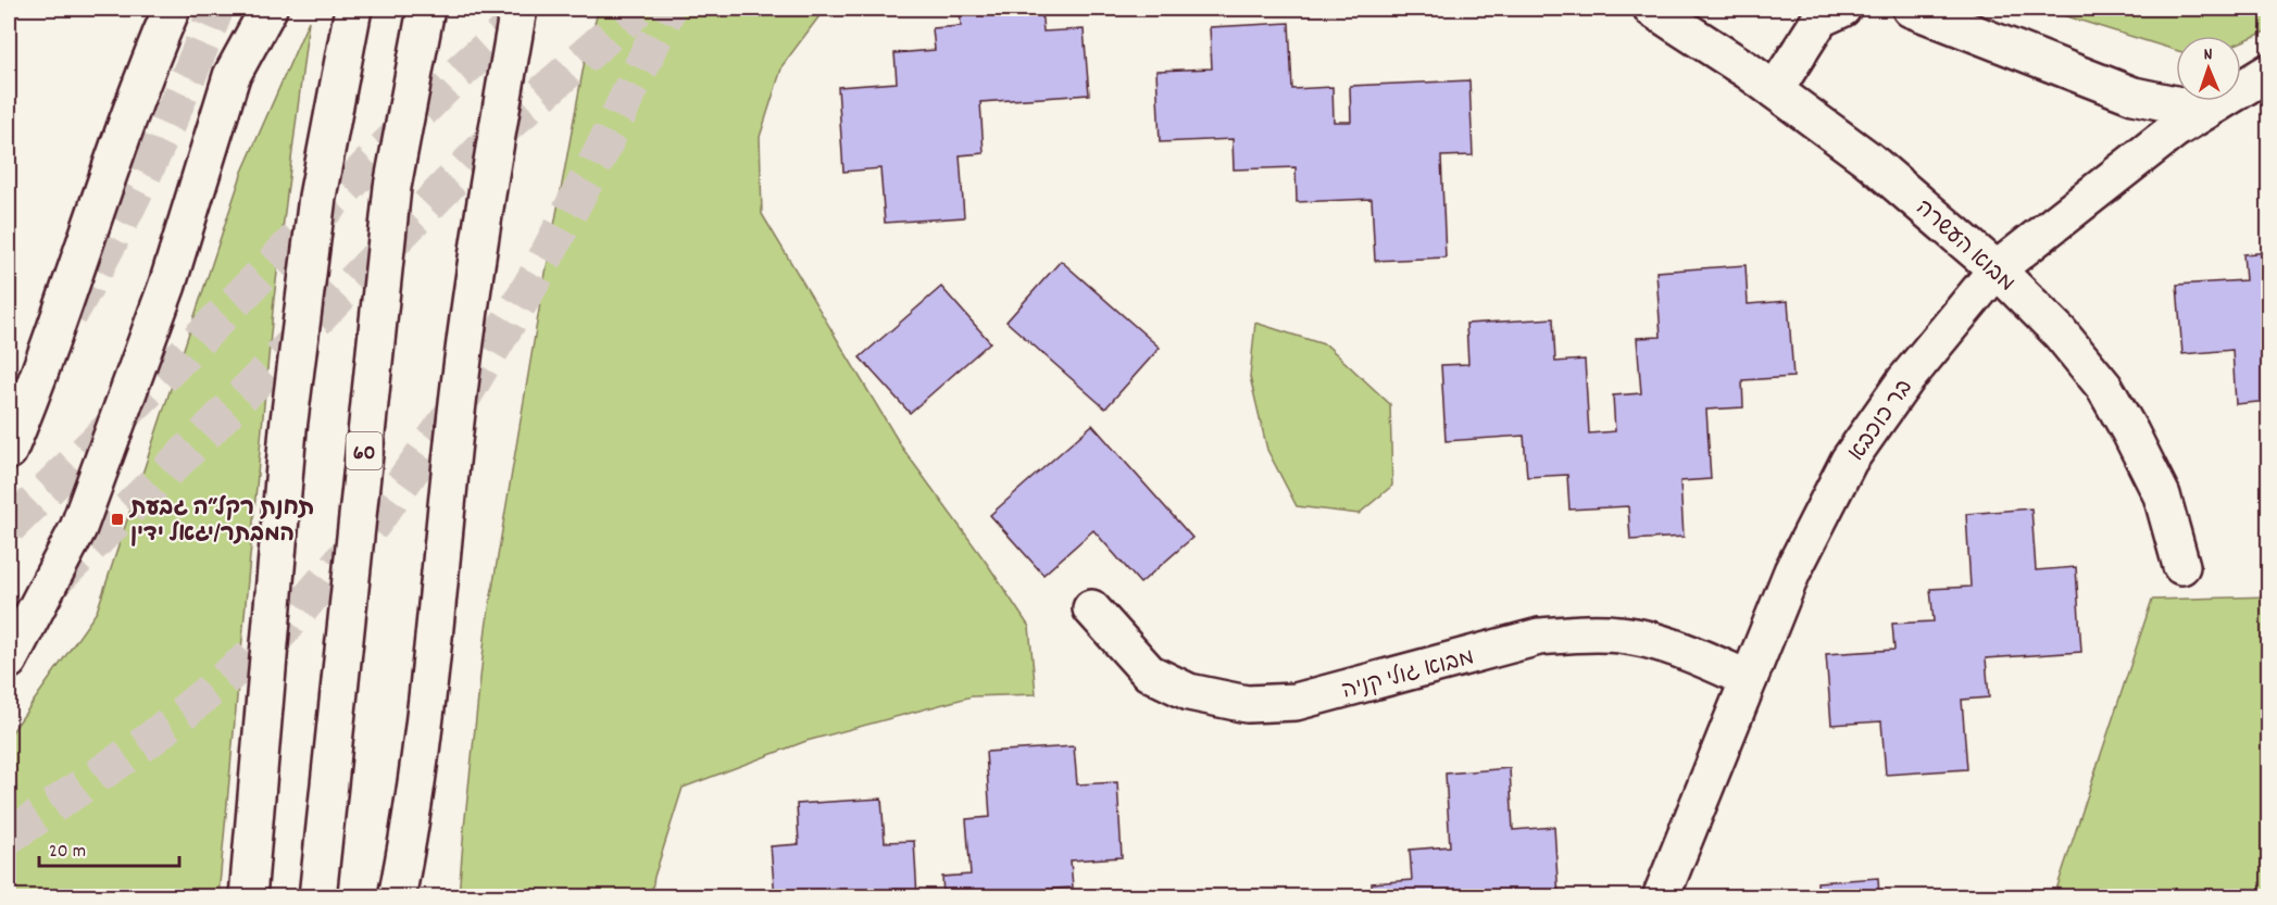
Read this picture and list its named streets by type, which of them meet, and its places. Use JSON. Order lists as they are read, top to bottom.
{
  "streets": {
    "main road": [
      "מבוא העשרה",
      "בר כוכבא",
      "60",
      "מבוא גולי קניה"
    ]
  },
  "crossings": [
    ["מבוא העשרה", "בר כוכבא"],
    ["בר כוכבא", "מבוא גולי קניה"]
  ],
  "places": {
    "transit": ["תחנת רקל״ה גבעת המבתר/יגאל ידין"]
  },
  "scale_bar": "20 m",
  "north": "top"
}
